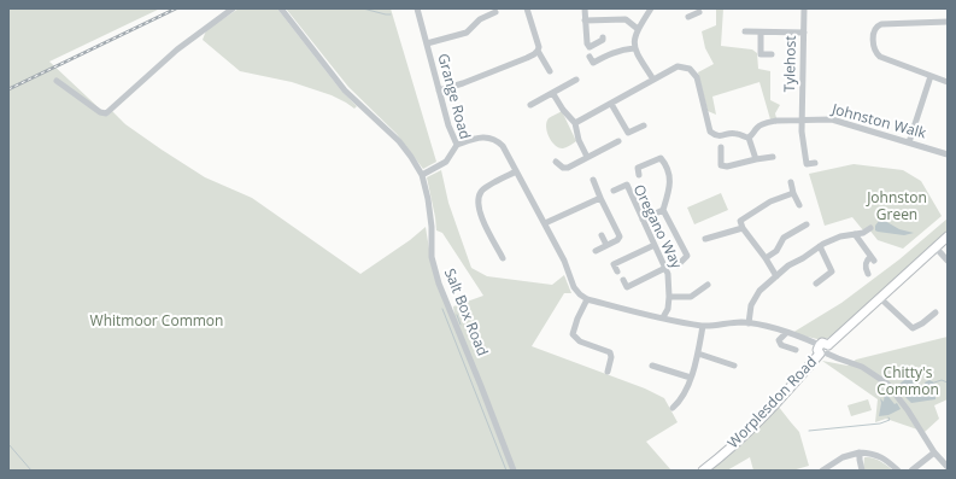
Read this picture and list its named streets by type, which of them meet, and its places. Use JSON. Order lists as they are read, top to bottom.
{
  "streets": {
    "main road": ["Worplesdon Road"],
    "street": [
      "Tylehost",
      "Grange Road",
      "Johnston Walk",
      "Oregano Way",
      "Salt Box Road"
    ]
  },
  "crossings": [
    ["Tylehost", "Johnston Walk"],
    ["Grange Road", "Salt Box Road"]
  ],
  "parks": ["Johnston Green", "Whitmoor Common", "Chitty's Common"]
}
